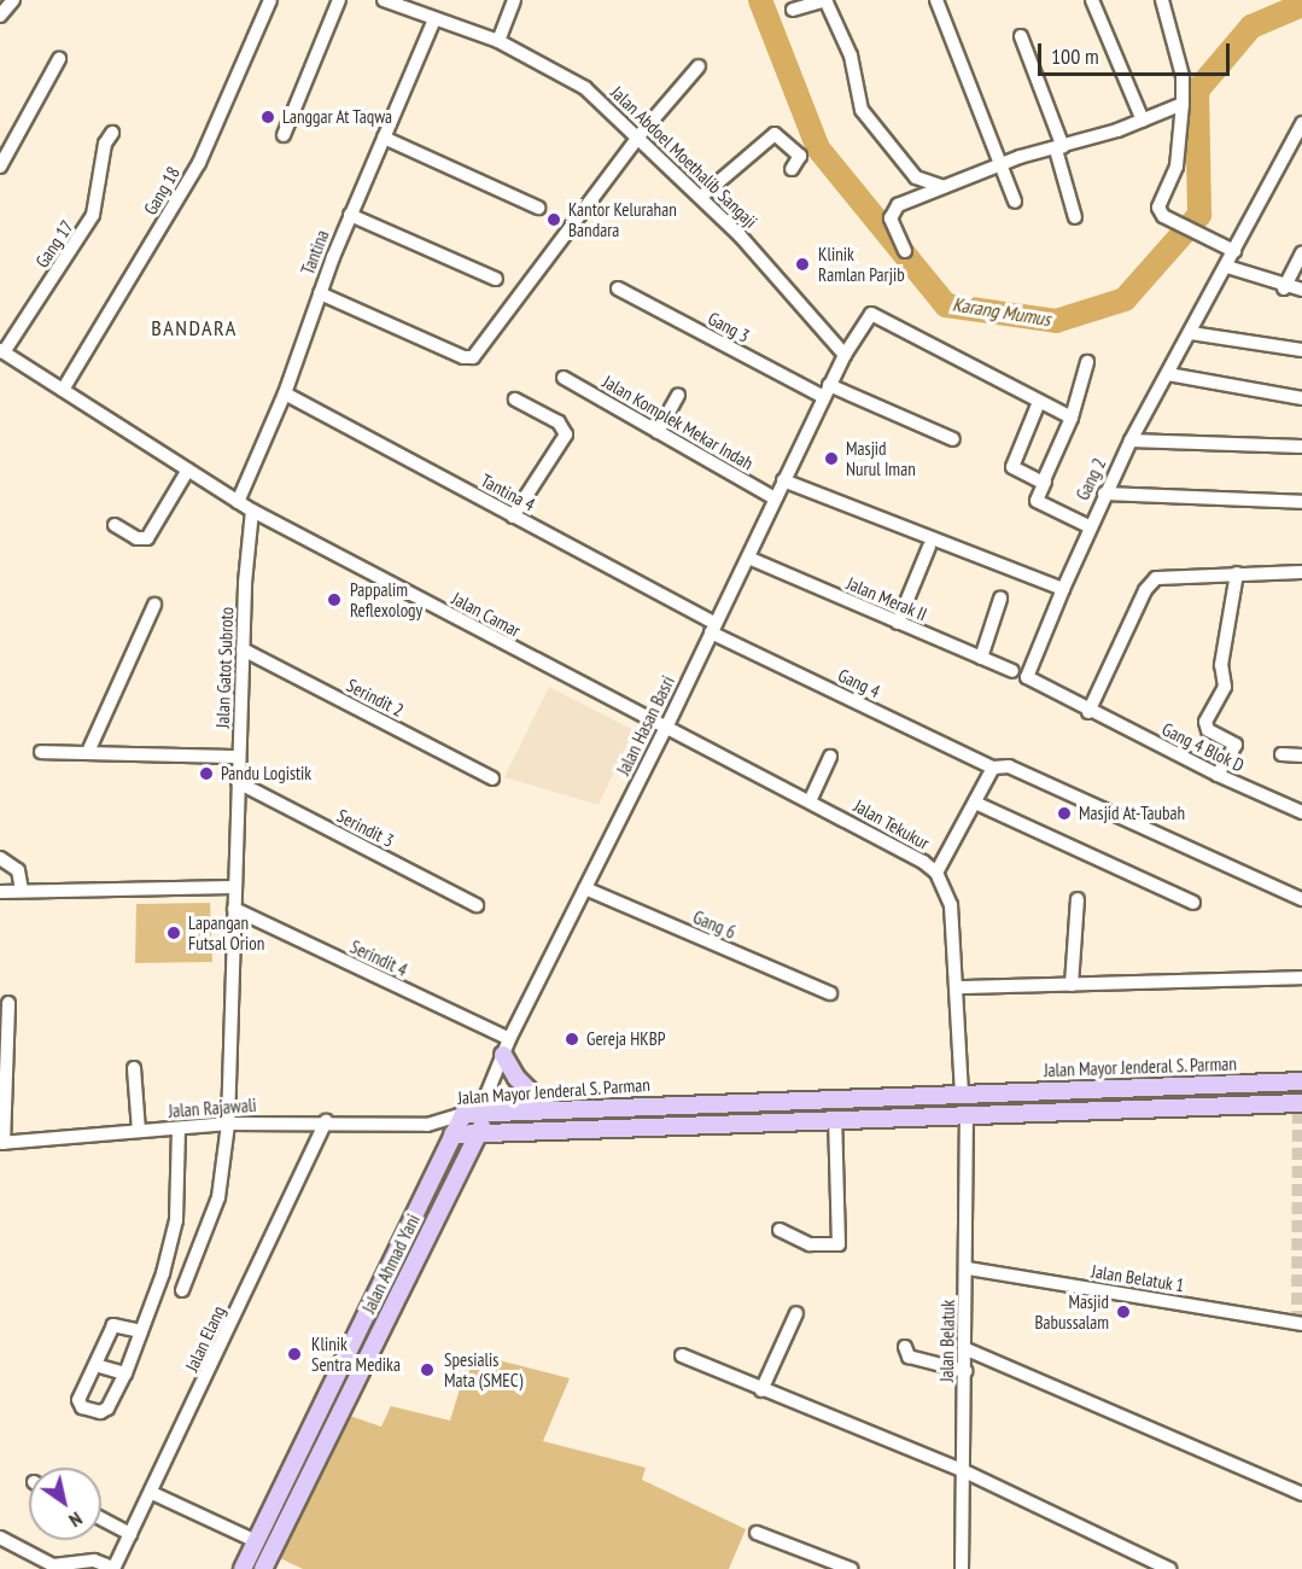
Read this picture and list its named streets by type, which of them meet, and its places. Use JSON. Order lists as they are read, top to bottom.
{
  "streets": {
    "main road": ["Jalan Mayor Jenderal S. Parman", "Jalan Ahmad Yani"],
    "street": [
      "Jalan Abdoel Moethalib Sangaji",
      "Gang 18",
      "Gang 17",
      "Tantina",
      "Gang 3",
      "Jalan Komplek Mekar Indah",
      "Gang 2",
      "Tantina 4",
      "Jalan Merak II",
      "Jalan Camar",
      "Jalan Gatot Subroto",
      "Gang 4",
      "Serindit 2",
      "Jalan Hasan Basri",
      "Gang 4 Blok D",
      "Jalan Tekukur",
      "Serindit 3",
      "Gang 6",
      "Serindit 4",
      "Jalan Rajawali",
      "Jalan Belatuk 1",
      "Jalan Elang",
      "Jalan Belatuk"
    ]
  },
  "crossings": [
    ["Jalan Abdoel Moethalib Sangaji", "Tantina"],
    ["Jalan Abdoel Moethalib Sangaji", "Jalan Hasan Basri"],
    ["Tantina", "Tantina 4"],
    ["Gang 3", "Jalan Hasan Basri"],
    ["Jalan Komplek Mekar Indah", "Jalan Hasan Basri"],
    ["Gang 2", "Gang 4 Blok D"],
    ["Tantina 4", "Gang 4"],
    ["Tantina 4", "Jalan Hasan Basri"],
    ["Jalan Merak II", "Jalan Hasan Basri"],
    ["Jalan Camar", "Jalan Gatot Subroto"],
    ["Jalan Camar", "Jalan Hasan Basri"],
    ["Jalan Camar", "Jalan Tekukur"],
    ["Jalan Gatot Subroto", "Serindit 2"],
    ["Jalan Gatot Subroto", "Serindit 3"],
    ["Jalan Gatot Subroto", "Serindit 4"],
    ["Jalan Gatot Subroto", "Jalan Rajawali"],
    ["Gang 4", "Jalan Hasan Basri"],
    ["Jalan Hasan Basri", "Jalan Tekukur"],
    ["Jalan Hasan Basri", "Gang 6"],
    ["Jalan Hasan Basri", "Serindit 4"],
    ["Jalan Hasan Basri", "Jalan Mayor Jenderal S. Parman"],
    ["Jalan Hasan Basri", "Jalan Ahmad Yani"],
    ["Jalan Tekukur", "Jalan Mayor Jenderal S. Parman"],
    ["Jalan Mayor Jenderal S. Parman", "Jalan Rajawali"],
    ["Jalan Mayor Jenderal S. Parman", "Jalan Ahmad Yani"],
    ["Jalan Mayor Jenderal S. Parman", "Jalan Belatuk"],
    ["Jalan Rajawali", "Jalan Elang"],
    ["Jalan Belatuk 1", "Jalan Belatuk"]
  ],
  "districts": ["BANDARA"],
  "water": ["Karang Mumus"],
  "places": [
    "Langgar At Taqwa",
    "Kantor Kelurahan Bandara",
    "Klinik Ramlan Parjib",
    "Masjid Nurul Iman",
    "Pappalim Reflexology",
    "Pandu Logistik",
    "Masjid At-Taubah",
    "Lapangan Futsal Orion",
    "Gereja HKBP",
    "Masjid Babussalam",
    "Klinik Sentra Medika",
    "Spesialis Mata (SMEC)"
  ],
  "scale_bar": "100 m",
  "north": "bottom right"
}
